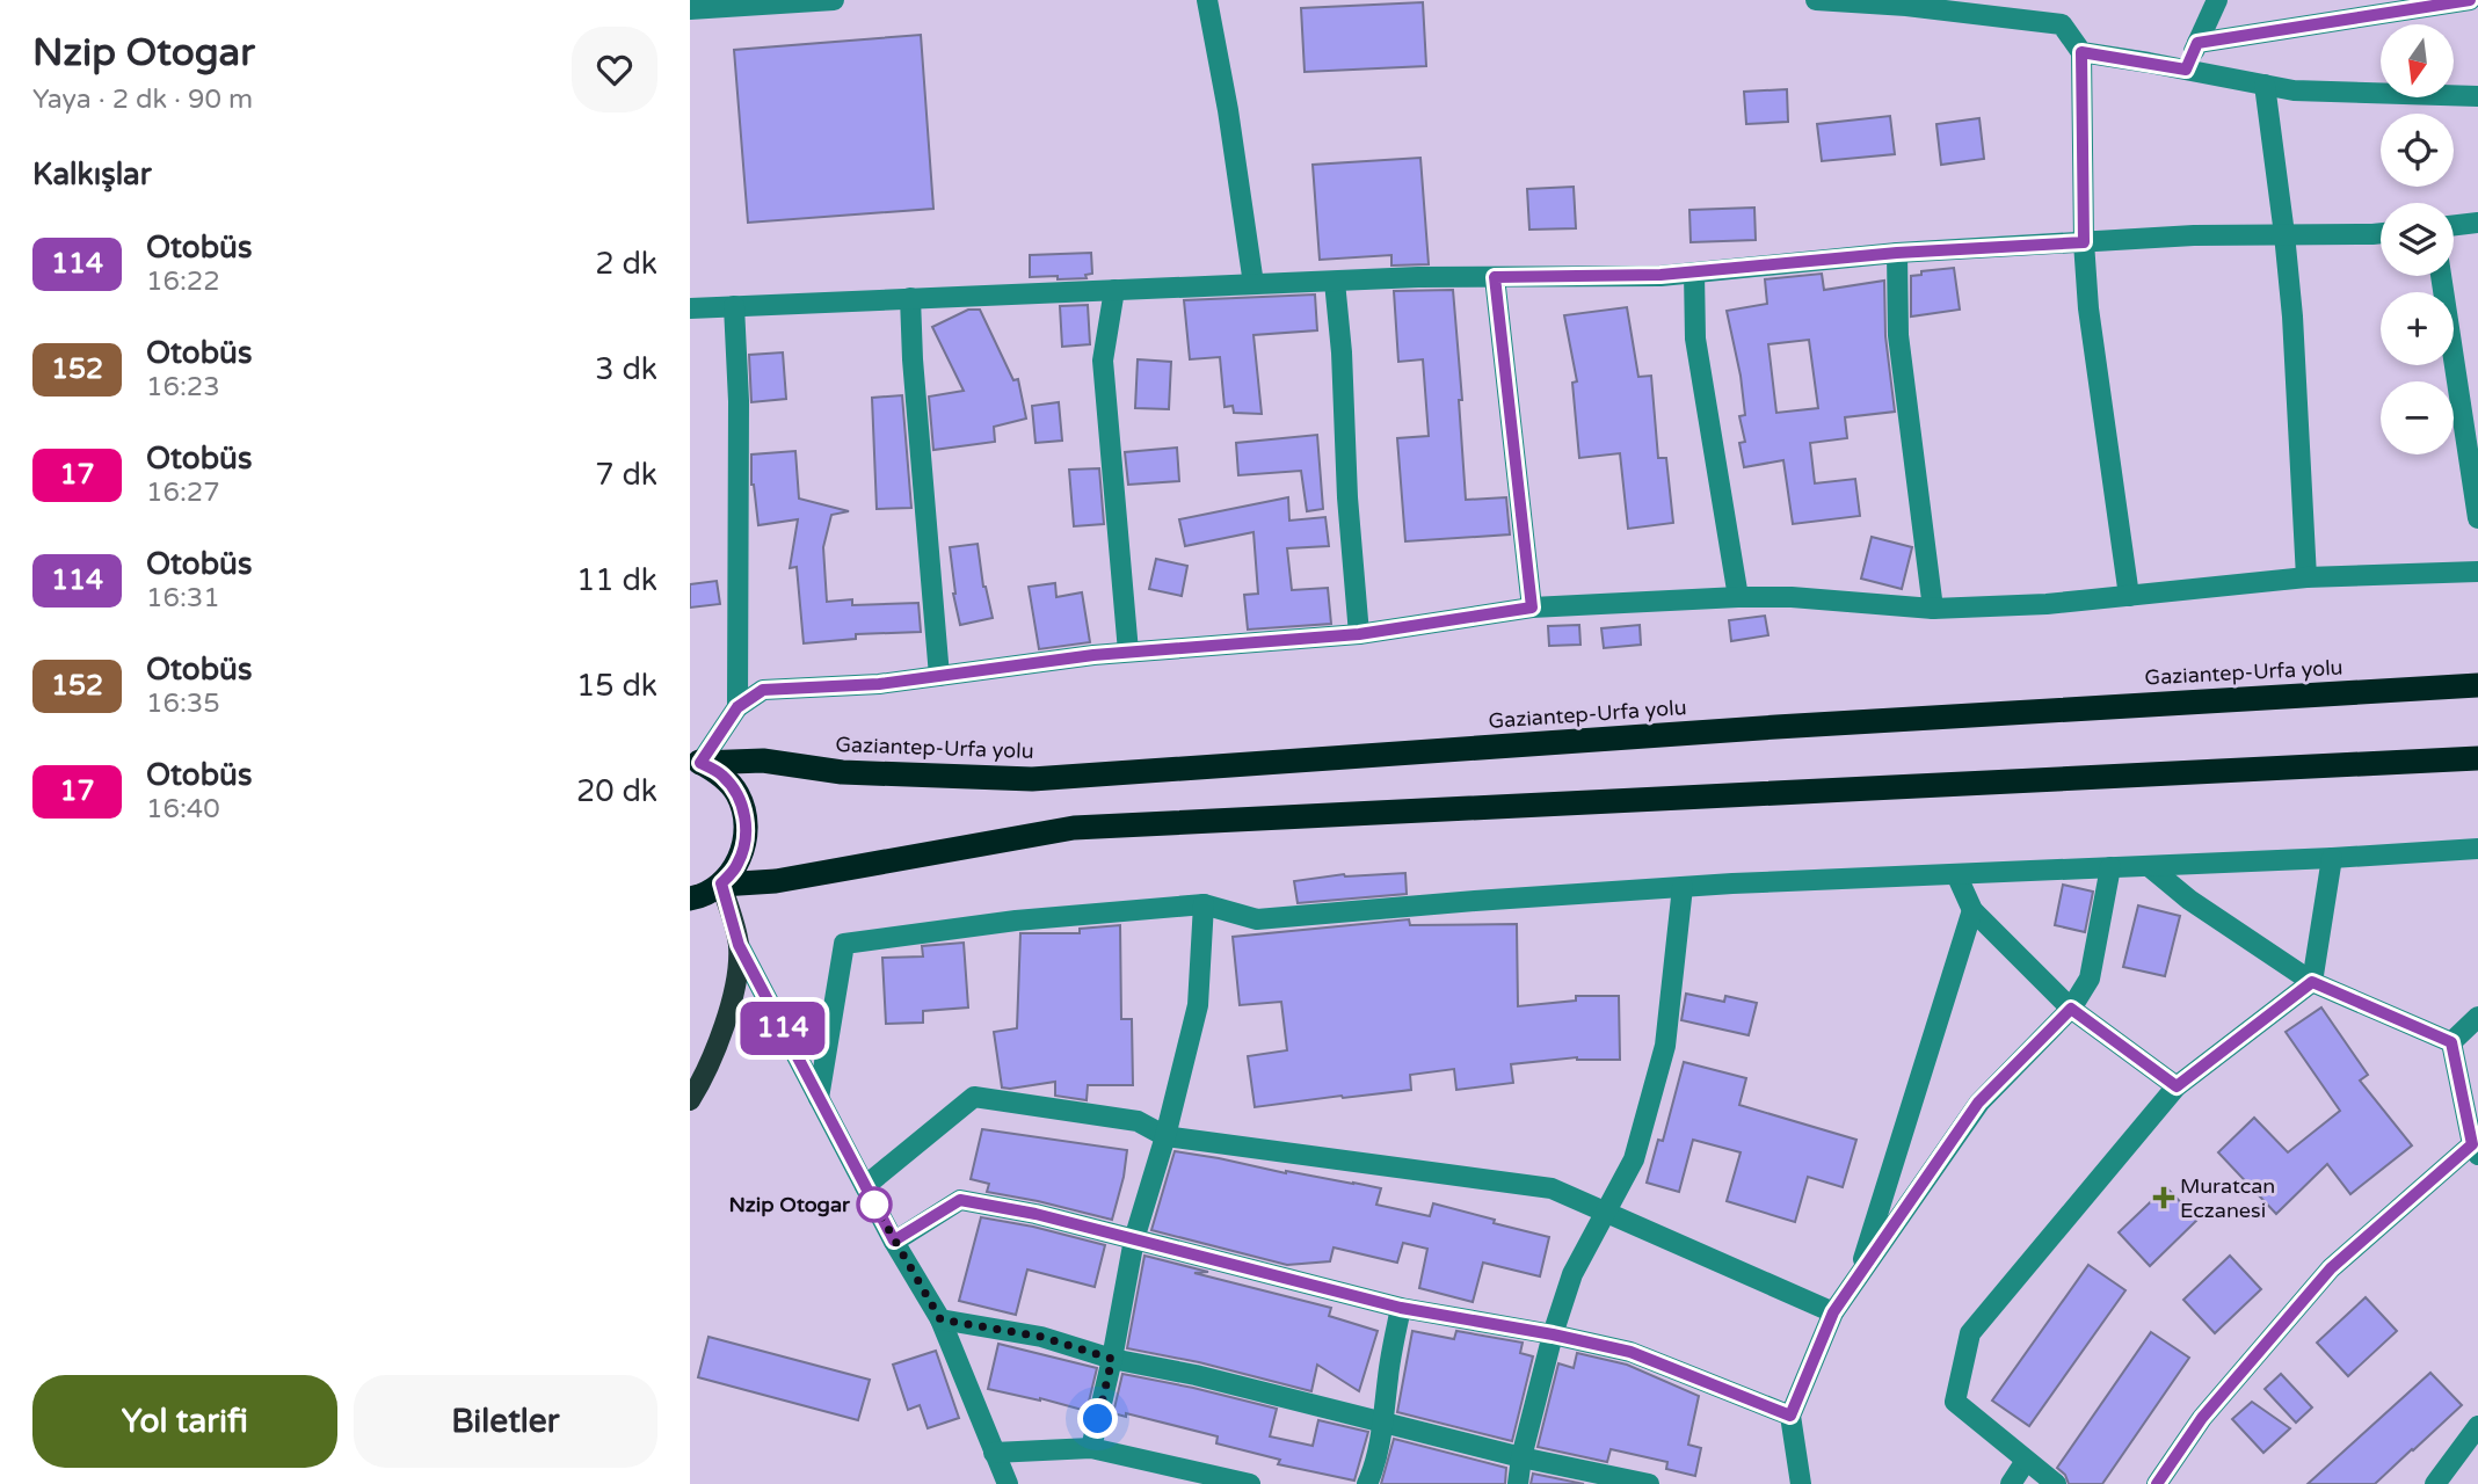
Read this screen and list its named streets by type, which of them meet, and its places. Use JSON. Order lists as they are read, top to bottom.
{
  "streets": {
    "highway": ["Gaziantep-Urfa yolu"]
  },
  "places": {
    "health": ["Muratcan Eczanesi"],
    "other": ["Nzip Otogar"]
  },
  "lines": ["bus line 114"],
  "north": "bottom",
  "page": {
    "heading": [
      ["Nzip Otogar", "Yaya · 2 dk · 90 m"],
      "Kalkışlar"
    ],
    "on_map": "114",
    "map_buttons": ["+", "−"],
    "list": [
      {
        "mark": "114",
        "name": "Otobüs",
        "note": "16:22",
        "value": "2 dk"
      },
      {
        "mark": "152",
        "name": "Otobüs",
        "note": "16:23",
        "value": "3 dk"
      },
      {
        "mark": "17",
        "name": "Otobüs",
        "note": "16:27",
        "value": "7 dk"
      },
      {
        "mark": "114",
        "name": "Otobüs",
        "note": "16:31",
        "value": "11 dk"
      },
      {
        "mark": "152",
        "name": "Otobüs",
        "note": "16:35",
        "value": "15 dk"
      },
      {
        "mark": "17",
        "name": "Otobüs",
        "note": "16:40",
        "value": "20 dk"
      }
    ],
    "buttons": ["Yol tarifi", "Biletler"]
  }
}
